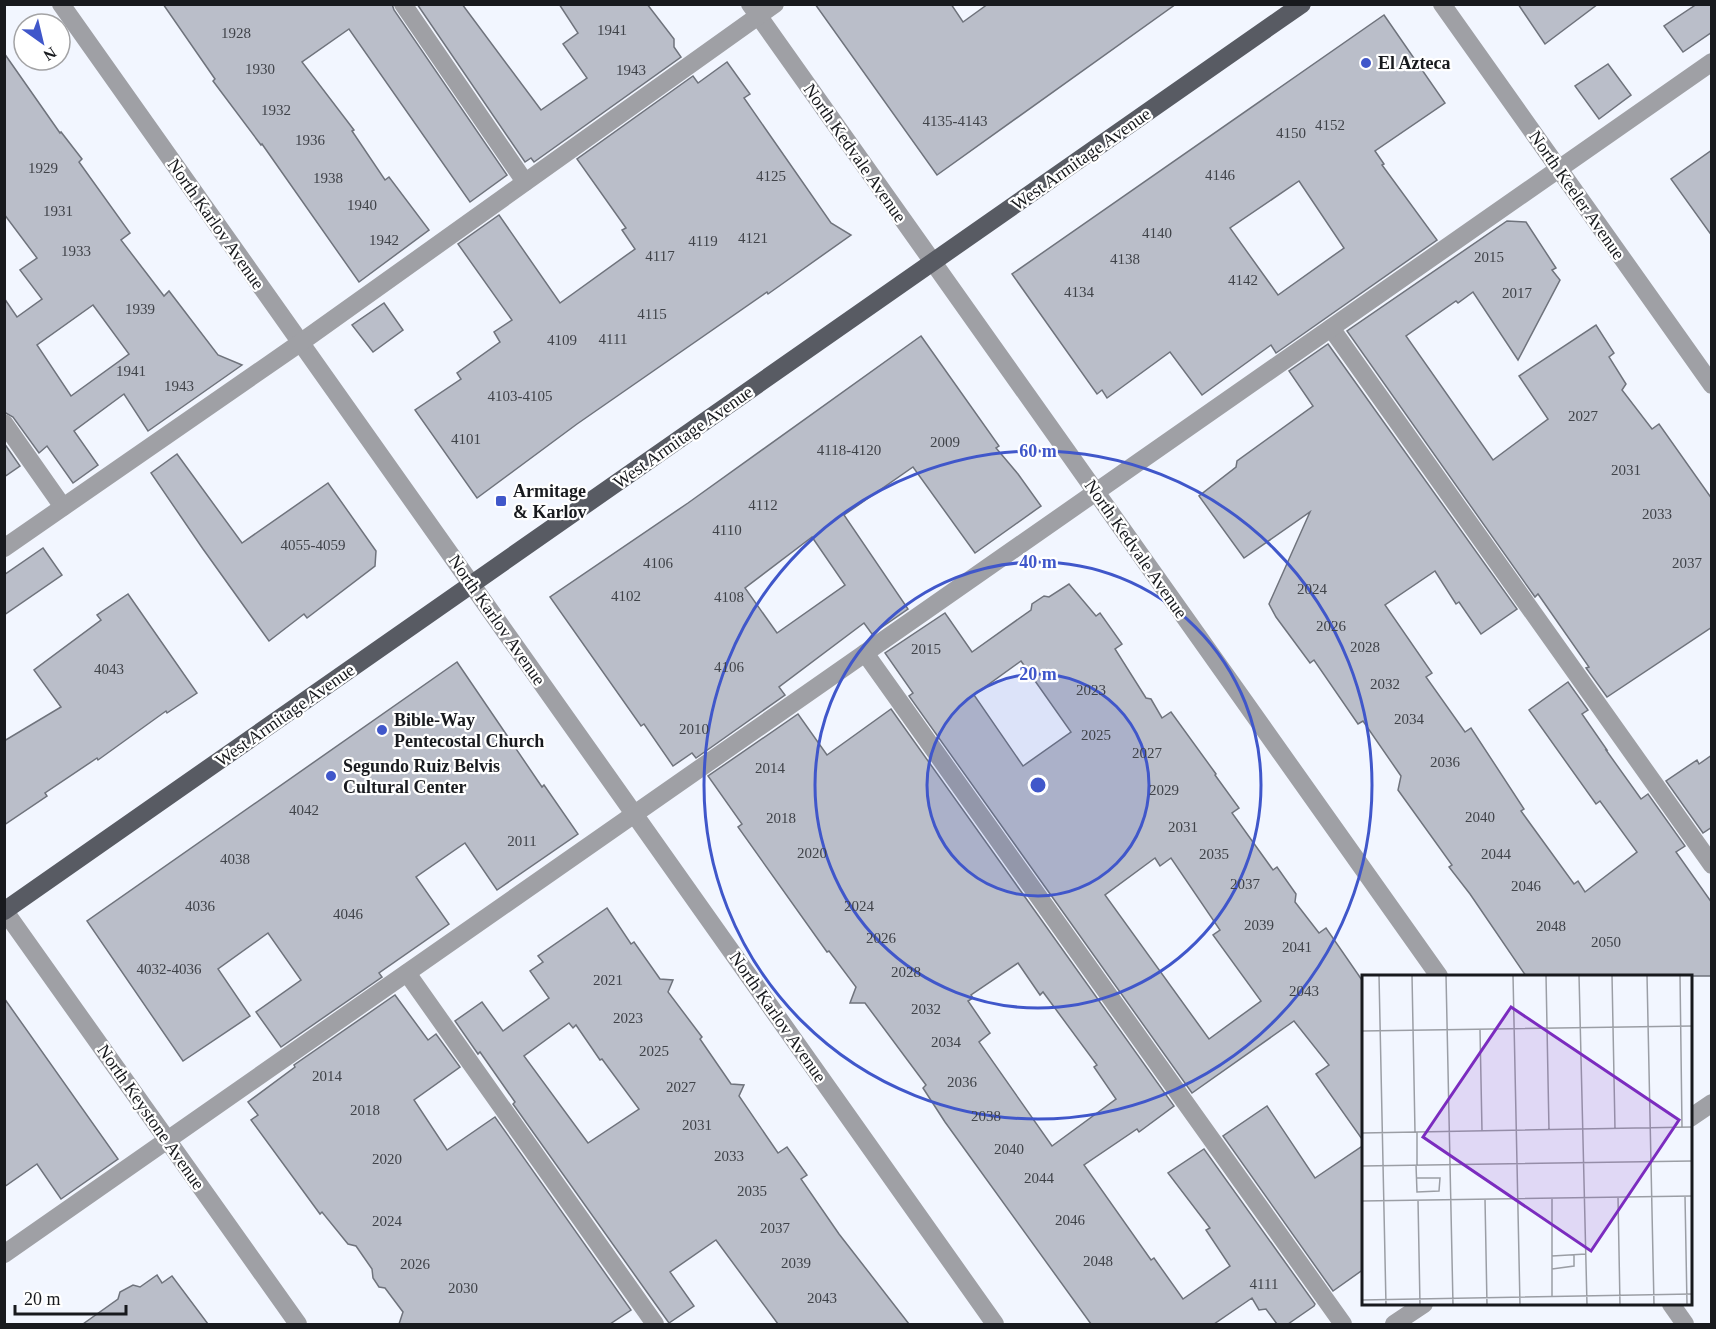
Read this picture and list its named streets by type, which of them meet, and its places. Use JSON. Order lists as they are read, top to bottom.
{
  "streets": {
    "main road": ["West Armitage Avenue"],
    "street": [
      "North Kedvale Avenue",
      "North Keeler Avenue",
      "North Karlov Avenue",
      "North Keystone Avenue"
    ]
  },
  "crossings": [
    ["North Kedvale Avenue", "West Armitage Avenue"],
    ["West Armitage Avenue", "North Karlov Avenue"],
    ["West Armitage Avenue", "North Keystone Avenue"]
  ],
  "places": {
    "other": ["El Azteca", "Bible-Way Pentecostal Church", "Segundo Ruiz Belvis Cultural Center"],
    "transit": ["Armitage & Karlov"]
  },
  "house_numbers": [
    "1941",
    "1928",
    "1930",
    "1943",
    "1932",
    "4135-4143",
    "4152",
    "4150",
    "1936",
    "1929",
    "4146",
    "4125",
    "1938",
    "1940",
    "1931",
    "4140",
    "4121",
    "1942",
    "4119",
    "1933",
    "4117",
    "2015",
    "4138",
    "4142",
    "4134",
    "2017",
    "1939",
    "4115",
    "4111",
    "4109",
    "1941",
    "1943",
    "4103-4105",
    "2027",
    "4101",
    "2009",
    "4118-4120",
    "2031",
    "4112",
    "2033",
    "4110",
    "4055-4059",
    "4106",
    "2037",
    "2024",
    "4102",
    "4108",
    "2026",
    "2028",
    "2015",
    "4106",
    "4043",
    "2032",
    "2023",
    "2034",
    "2010",
    "2025",
    "2027",
    "2036",
    "2014",
    "2029",
    "4042",
    "2040",
    "2018",
    "2031",
    "2011",
    "2020",
    "2035",
    "2044",
    "4038",
    "2037",
    "2046",
    "4036",
    "2024",
    "4046",
    "2039",
    "2048",
    "2026",
    "2050",
    "2041",
    "4032-4036",
    "2028",
    "2021",
    "2043",
    "2032",
    "2023",
    "2034",
    "2025",
    "2014",
    "2036",
    "2027",
    "2018",
    "2038",
    "2031",
    "2040",
    "2033",
    "2020",
    "2044",
    "2035",
    "2046",
    "2024",
    "2037",
    "2048",
    "2039",
    "2026",
    "4111",
    "2030",
    "2043"
  ],
  "scale_bar": "20 m",
  "north": "bottom right",
  "rings": ["60 m", "40 m", "20 m"]
}
